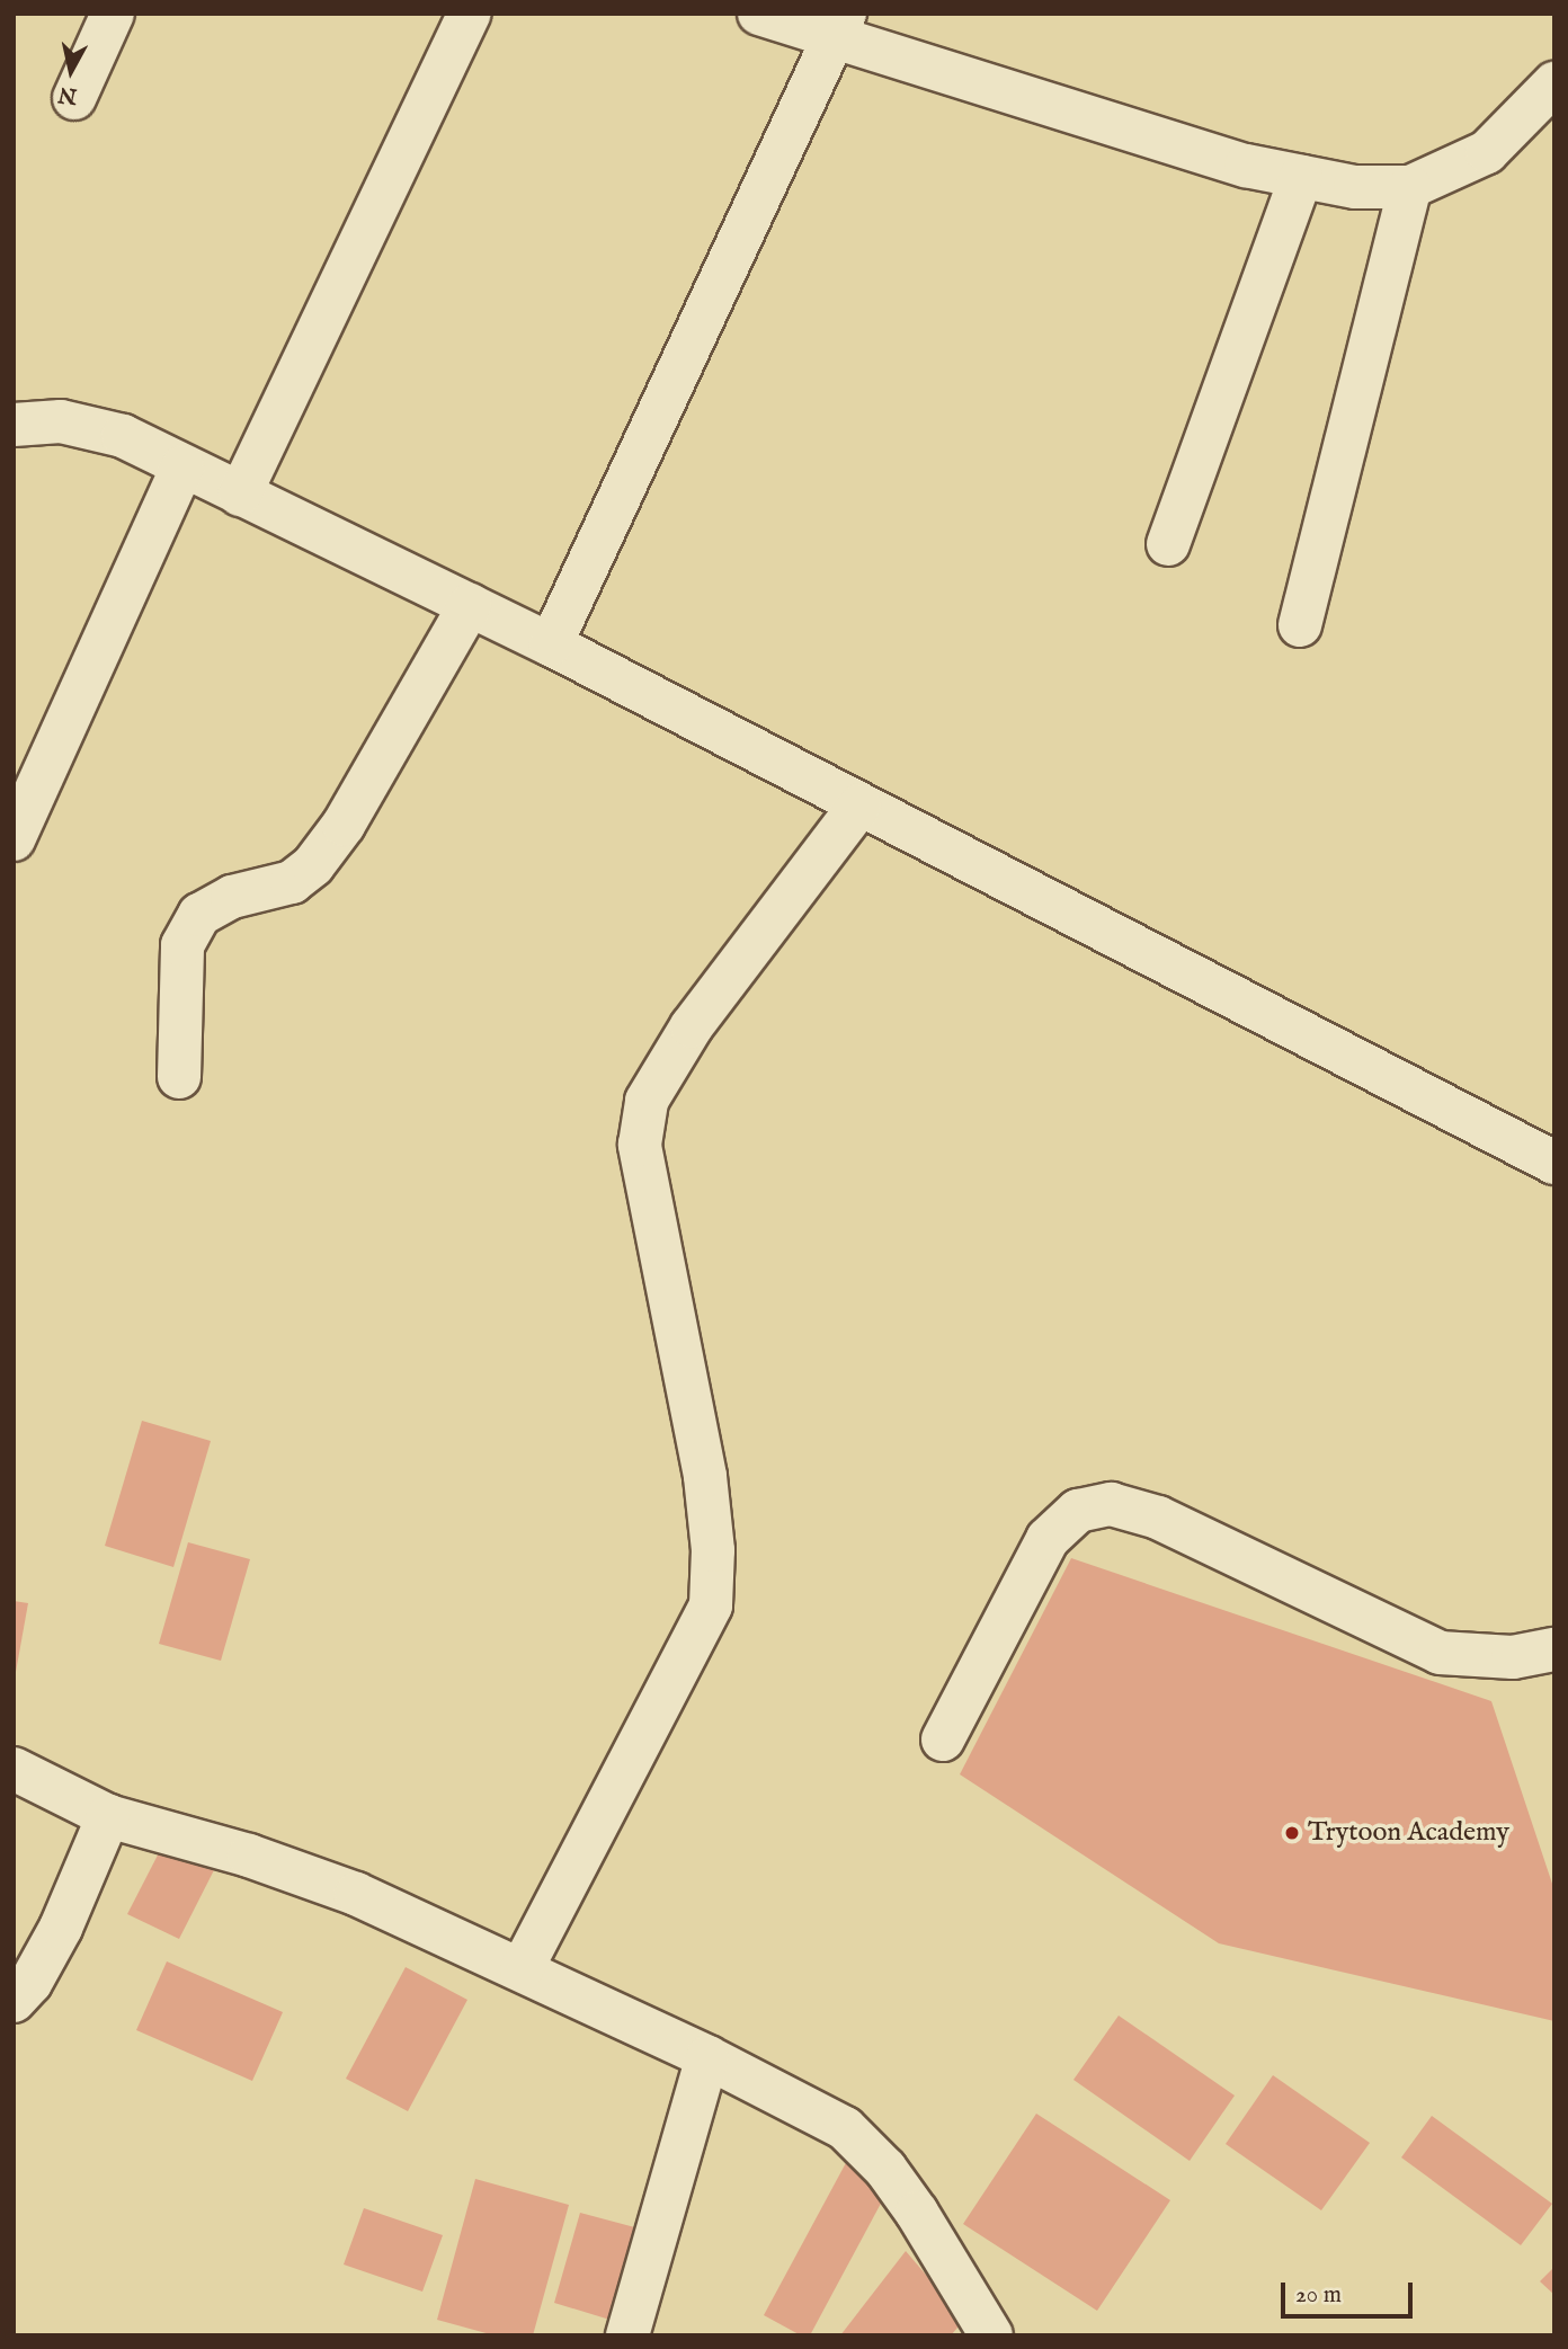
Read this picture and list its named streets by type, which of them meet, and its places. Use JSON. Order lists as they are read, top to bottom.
{
  "places": ["Trytoon Academy"],
  "scale_bar": "20 m",
  "north": "bottom"
}
